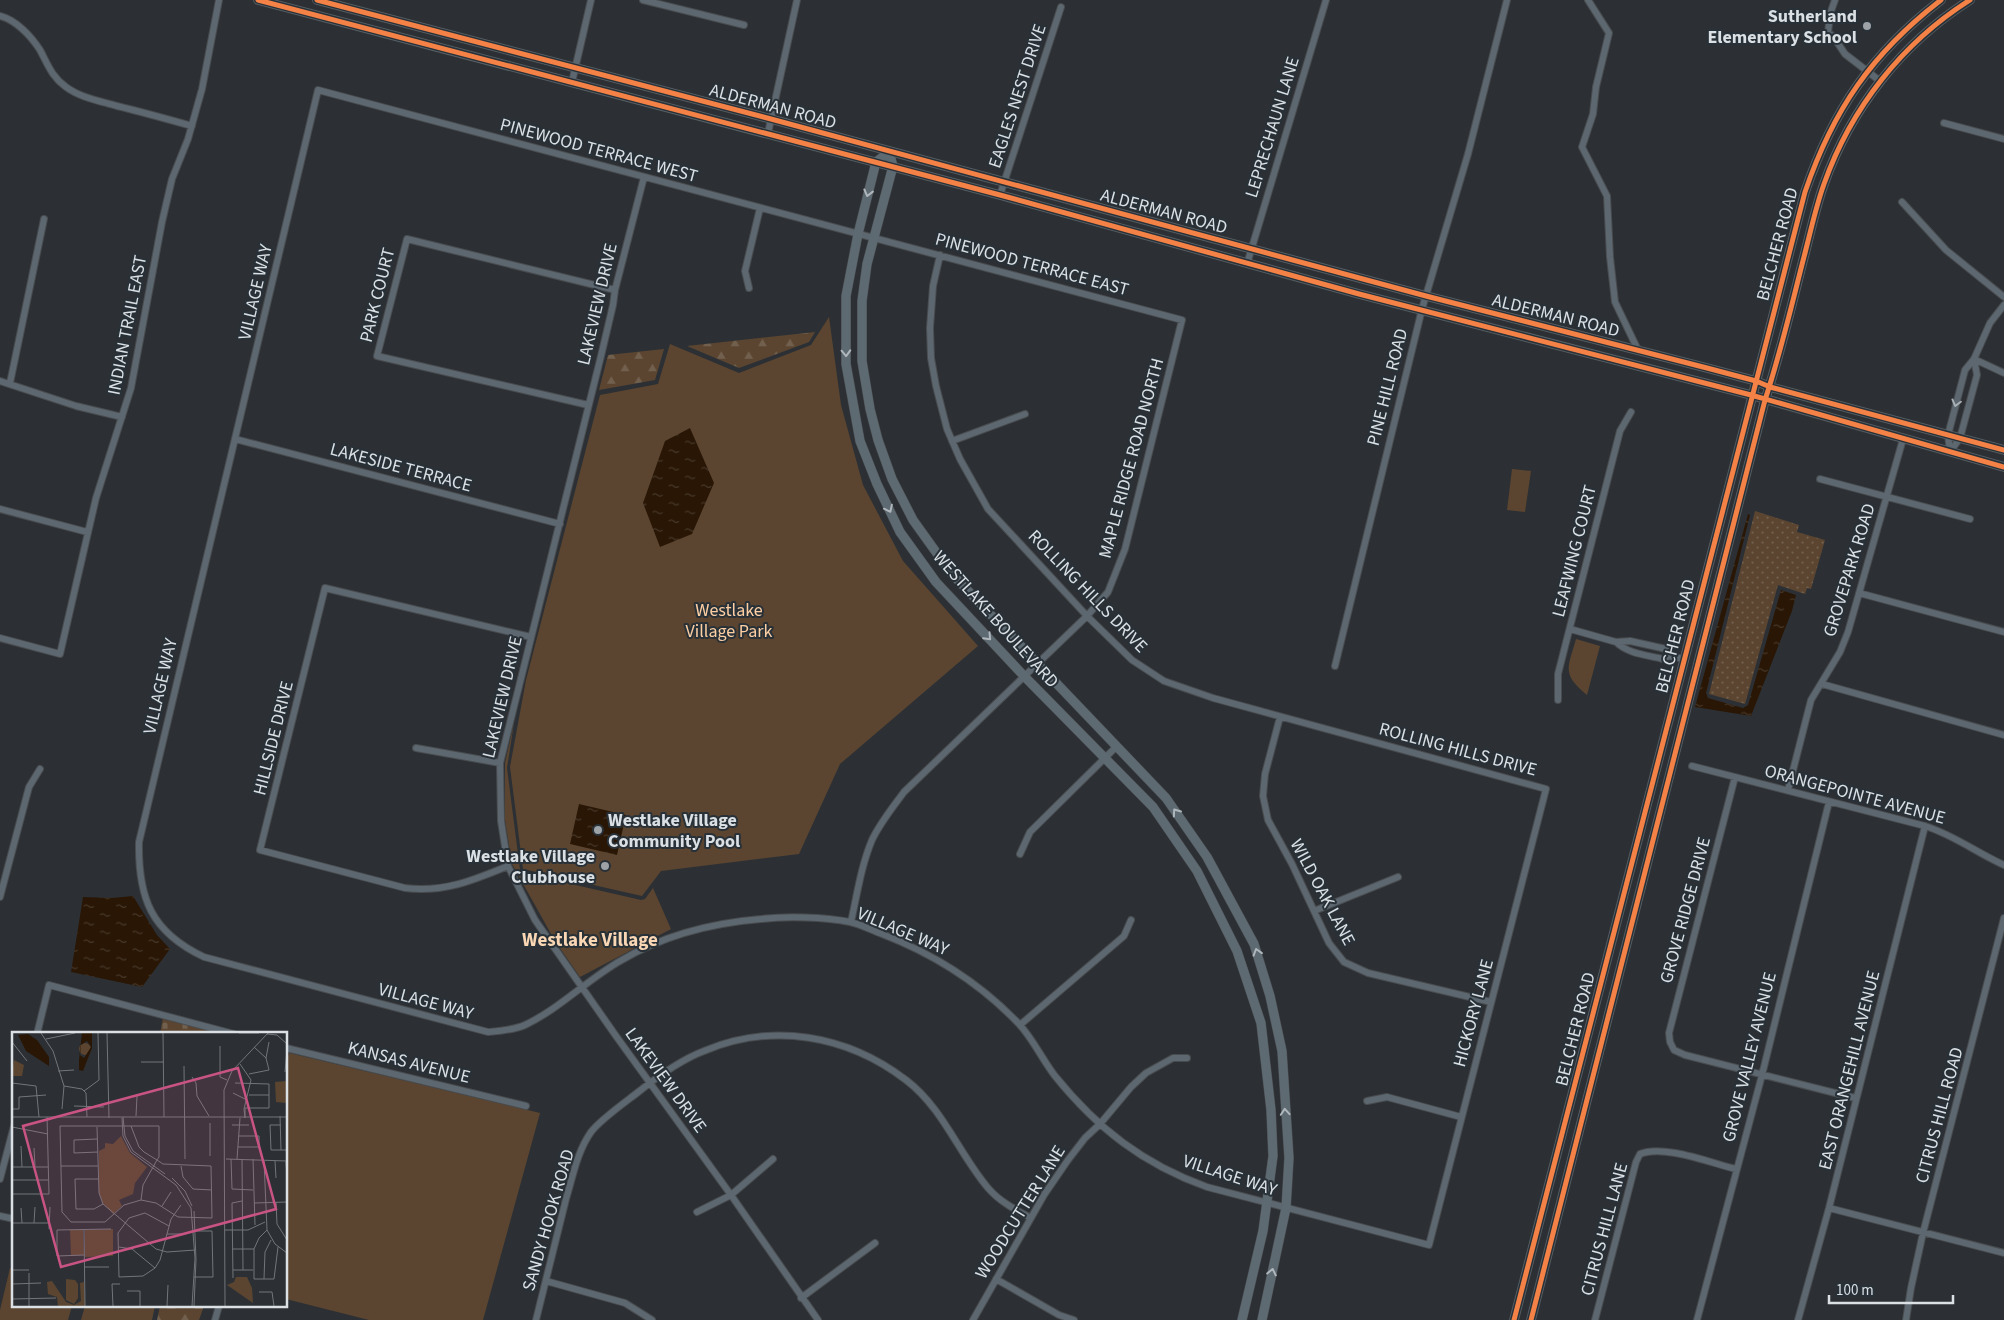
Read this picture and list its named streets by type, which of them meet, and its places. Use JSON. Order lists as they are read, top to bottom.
{
  "streets": {
    "main road": ["ALDERMAN ROAD", "BELCHER ROAD", "WESTLAKE BOULEVARD"],
    "street": [
      "EAGLES NEST DRIVE",
      "LEPRECHAUN LANE",
      "PINEWOOD TERRACE WEST",
      "PINEWOOD TERRACE EAST",
      "VILLAGE WAY",
      "PARK COURT",
      "LAKEVIEW DRIVE",
      "INDIAN TRAIL EAST",
      "PINE HILL ROAD",
      "MAPLE RIDGE ROAD NORTH",
      "LAKESIDE TERRACE",
      "LEAFWING COURT",
      "GROVEPARK ROAD",
      "ROLLING HILLS DRIVE",
      "HILLSIDE DRIVE",
      "ORANGEPOINTE AVENUE",
      "WILD OAK LANE",
      "GROVE RIDGE DRIVE",
      "HICKORY LANE",
      "GROVE VALLEY AVENUE",
      "KANSAS AVENUE",
      "EAST ORANGEHILL AVENUE",
      "CITRUS HILL ROAD",
      "WOODCUTTER LANE",
      "SANDY HOOK ROAD",
      "CITRUS HILL LANE"
    ]
  },
  "crossings": [
    ["EAGLES NEST DRIVE", "ALDERMAN ROAD"],
    ["ALDERMAN ROAD", "LEPRECHAUN LANE"],
    ["ALDERMAN ROAD", "BELCHER ROAD"],
    ["ALDERMAN ROAD", "PINE HILL ROAD"],
    ["ALDERMAN ROAD", "GROVEPARK ROAD"],
    ["ALDERMAN ROAD", "WESTLAKE BOULEVARD"],
    ["PINEWOOD TERRACE WEST", "PINEWOOD TERRACE EAST"],
    ["PINEWOOD TERRACE WEST", "VILLAGE WAY"],
    ["PINEWOOD TERRACE WEST", "LAKEVIEW DRIVE"],
    ["PINEWOOD TERRACE WEST", "WESTLAKE BOULEVARD"],
    ["PINEWOOD TERRACE EAST", "MAPLE RIDGE ROAD NORTH"],
    ["PINEWOOD TERRACE EAST", "ROLLING HILLS DRIVE"],
    ["PINEWOOD TERRACE EAST", "WESTLAKE BOULEVARD"],
    ["VILLAGE WAY", "LAKEVIEW DRIVE"],
    ["VILLAGE WAY", "MAPLE RIDGE ROAD NORTH"],
    ["VILLAGE WAY", "LAKESIDE TERRACE"],
    ["VILLAGE WAY", "WESTLAKE BOULEVARD"],
    ["VILLAGE WAY", "HICKORY LANE"],
    ["VILLAGE WAY", "WOODCUTTER LANE"],
    ["PARK COURT", "LAKEVIEW DRIVE"],
    ["LAKEVIEW DRIVE", "LAKESIDE TERRACE"],
    ["LAKEVIEW DRIVE", "HILLSIDE DRIVE"],
    ["LAKEVIEW DRIVE", "SANDY HOOK ROAD"],
    ["MAPLE RIDGE ROAD NORTH", "ROLLING HILLS DRIVE"],
    ["MAPLE RIDGE ROAD NORTH", "WESTLAKE BOULEVARD"],
    ["GROVEPARK ROAD", "ORANGEPOINTE AVENUE"],
    ["ROLLING HILLS DRIVE", "WILD OAK LANE"],
    ["ROLLING HILLS DRIVE", "HICKORY LANE"],
    ["ORANGEPOINTE AVENUE", "GROVE RIDGE DRIVE"],
    ["ORANGEPOINTE AVENUE", "GROVE VALLEY AVENUE"],
    ["ORANGEPOINTE AVENUE", "EAST ORANGEHILL AVENUE"],
    ["WILD OAK LANE", "HICKORY LANE"],
    ["GROVE RIDGE DRIVE", "GROVE VALLEY AVENUE"],
    ["GROVE VALLEY AVENUE", "CITRUS HILL LANE"],
    ["WOODCUTTER LANE", "SANDY HOOK ROAD"]
  ],
  "districts": ["Westlake Village"],
  "parks": ["Westlake Village Park"],
  "places": ["Sutherland Elementary School", "Westlake Village Community Pool", "Westlake Village Clubhouse"],
  "scale_bar": "100 m"
}
